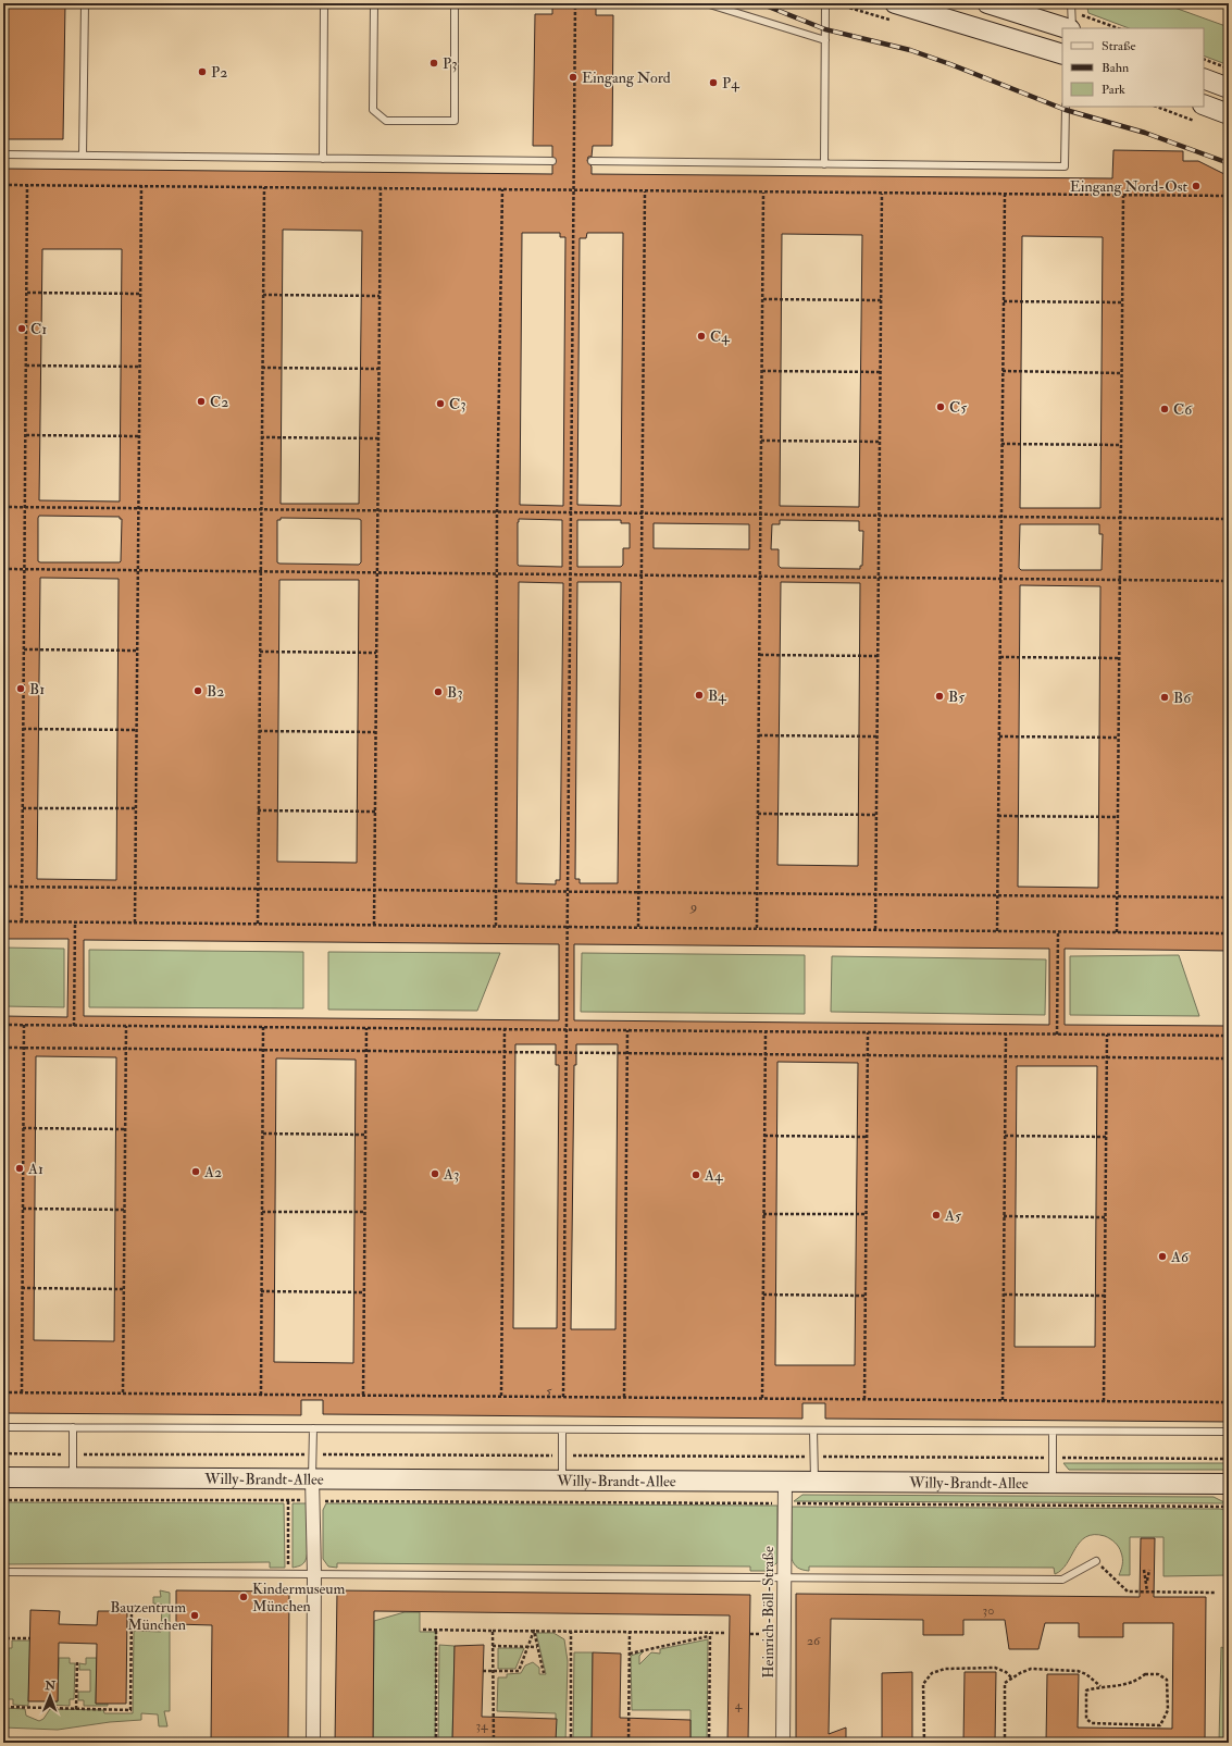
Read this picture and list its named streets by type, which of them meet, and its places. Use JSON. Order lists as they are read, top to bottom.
{
  "streets": {
    "main road": ["Willy-Brandt-Allee"],
    "street": ["Heinrich-Böll-Straße"]
  },
  "crossings": [
    ["Willy-Brandt-Allee", "Heinrich-Böll-Straße"]
  ],
  "places": [
    "P3",
    "P2",
    "Eingang Nord",
    "P4",
    "Eingang Nord-Ost",
    "C1",
    "C4",
    "C2",
    "C3",
    "C5",
    "C6",
    "B1",
    "B2",
    "B3",
    "B4",
    "B5",
    "B6",
    "A1",
    "A2",
    "A3",
    "A4",
    "A5",
    "A6",
    "Kindermuseum München",
    "Bauzentrum München"
  ],
  "house_numbers": [
    "9",
    "5",
    "30",
    "26",
    "4",
    "34"
  ],
  "legend": ["Straße", "Bahn", "Park"],
  "north": "top"
}
